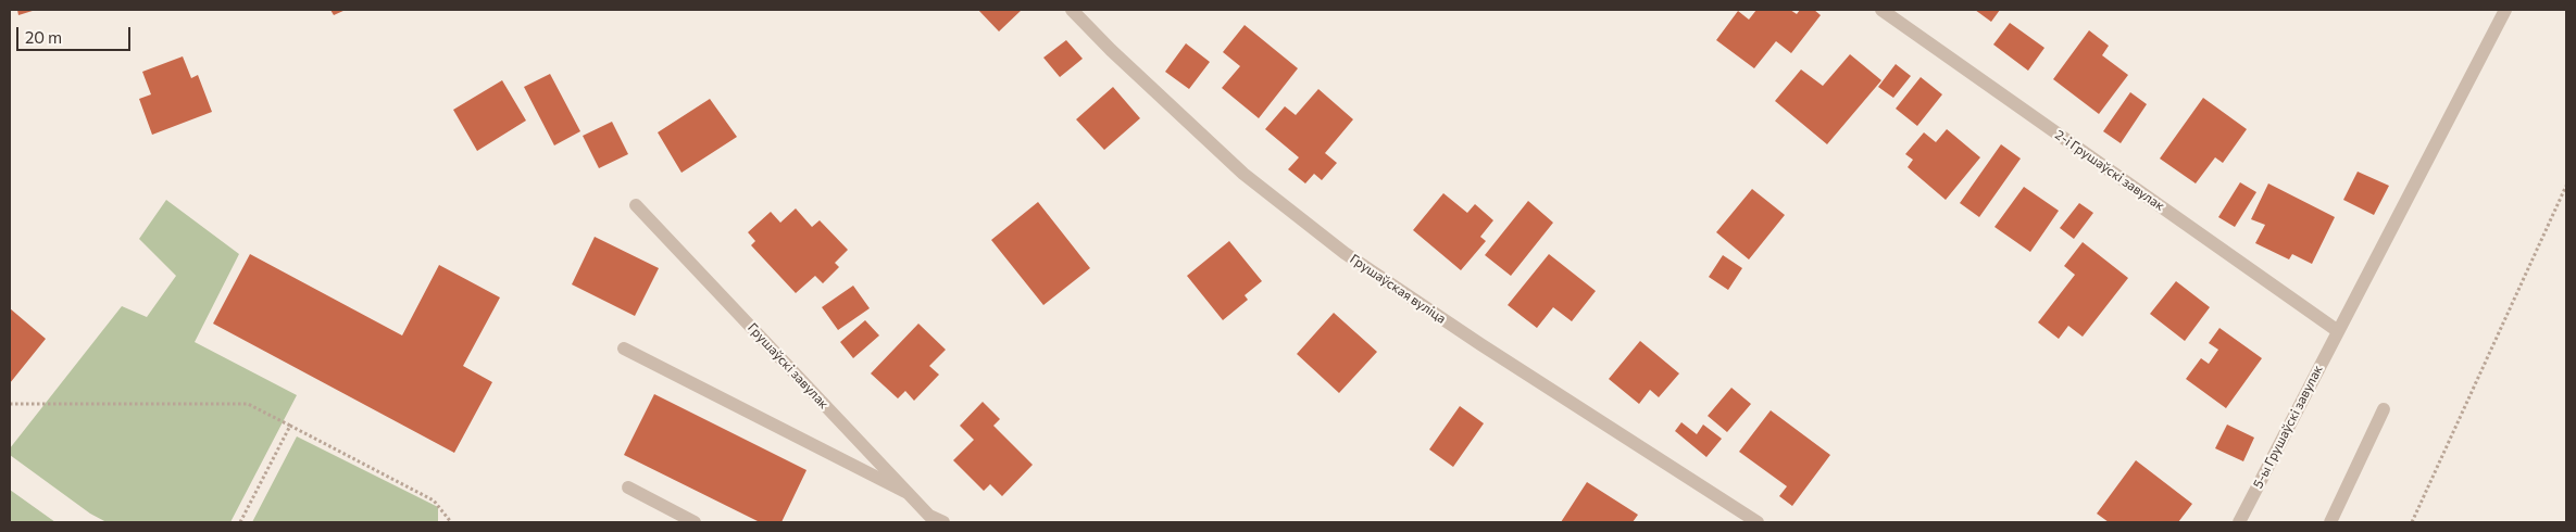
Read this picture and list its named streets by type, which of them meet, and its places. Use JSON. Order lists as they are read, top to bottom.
{
  "streets": {
    "street": [
      "2-і Грушаўскі завулак",
      "Грушаўская вуліца",
      "Грушаўскі завулак",
      "5-ы Грушаўскі завулак"
    ]
  },
  "crossings": [
    ["2-і Грушаўскі завулак", "5-ы Грушаўскі завулак"]
  ],
  "scale_bar": "20 m"
}
